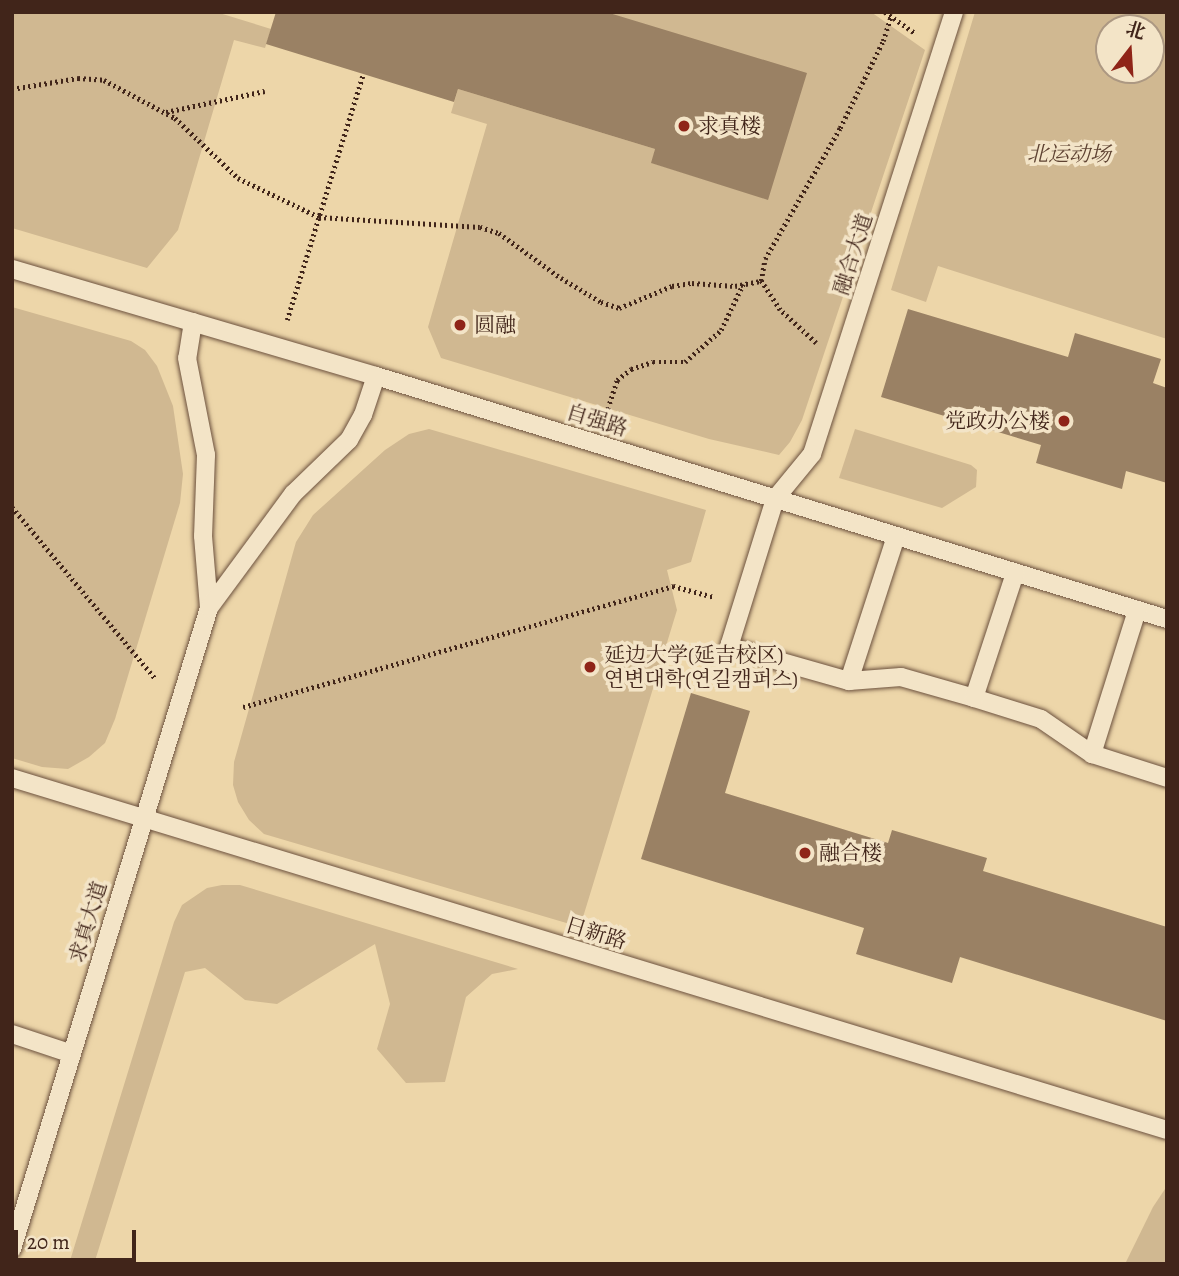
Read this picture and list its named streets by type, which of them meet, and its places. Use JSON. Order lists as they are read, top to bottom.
{
  "streets": {
    "lane": [
      "融合大道",
      "自强路",
      "求真大道",
      "日新路"
    ]
  },
  "crossings": [
    ["融合大道", "自强路"],
    ["求真大道", "日新路"]
  ],
  "parks": ["北运动场"],
  "places": [
    "求真楼",
    "圆融",
    "党政办公楼",
    "延边大学(延吉校区) 연변대학(연길캠퍼스)",
    "融合楼"
  ],
  "scale_bar": "20 m",
  "north": "top"
}
